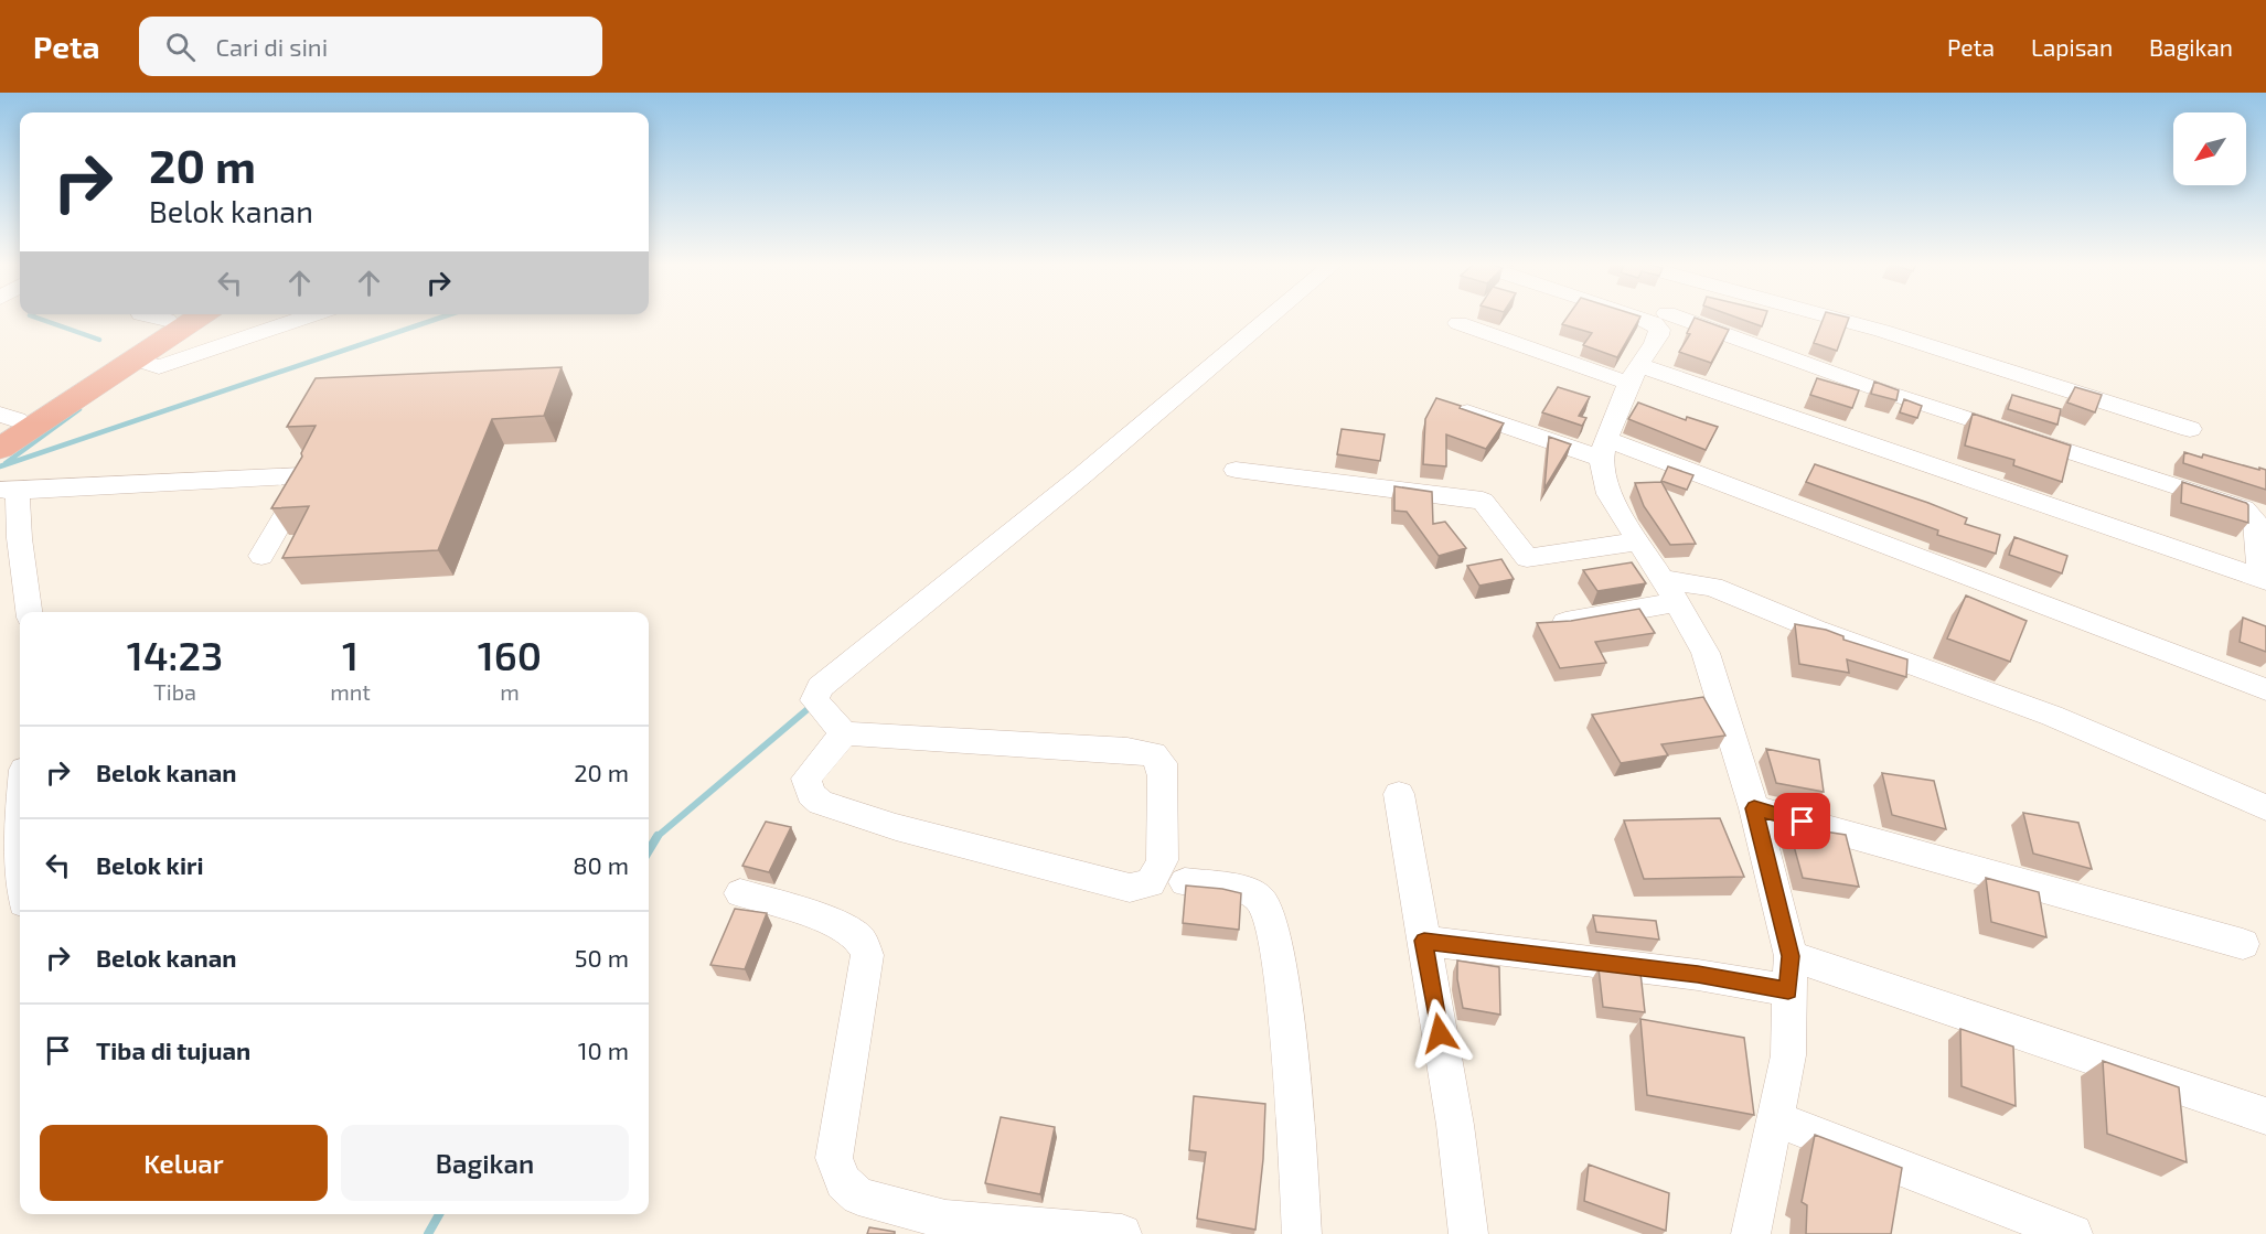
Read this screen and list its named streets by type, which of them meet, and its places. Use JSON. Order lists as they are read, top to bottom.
{
  "north": "bottom left",
  "page": {
    "header": "Peta",
    "search": "Cari di sini",
    "nav": ["Peta", "Lapisan", "Bagikan"],
    "turn": ["20 m", "Belok kanan"],
    "eta": [
      "14:23",
      "Tiba",
      "1",
      "mnt",
      "160",
      "m"
    ],
    "list": [
      {
        "name": "Belok kanan",
        "value": "20 m"
      },
      {
        "name": "Belok kiri",
        "value": "80 m"
      },
      {
        "name": "Belok kanan",
        "value": "50 m"
      },
      {
        "name": "Tiba di tujuan",
        "value": "10 m"
      }
    ],
    "buttons": ["Keluar", "Bagikan"]
  }
}
